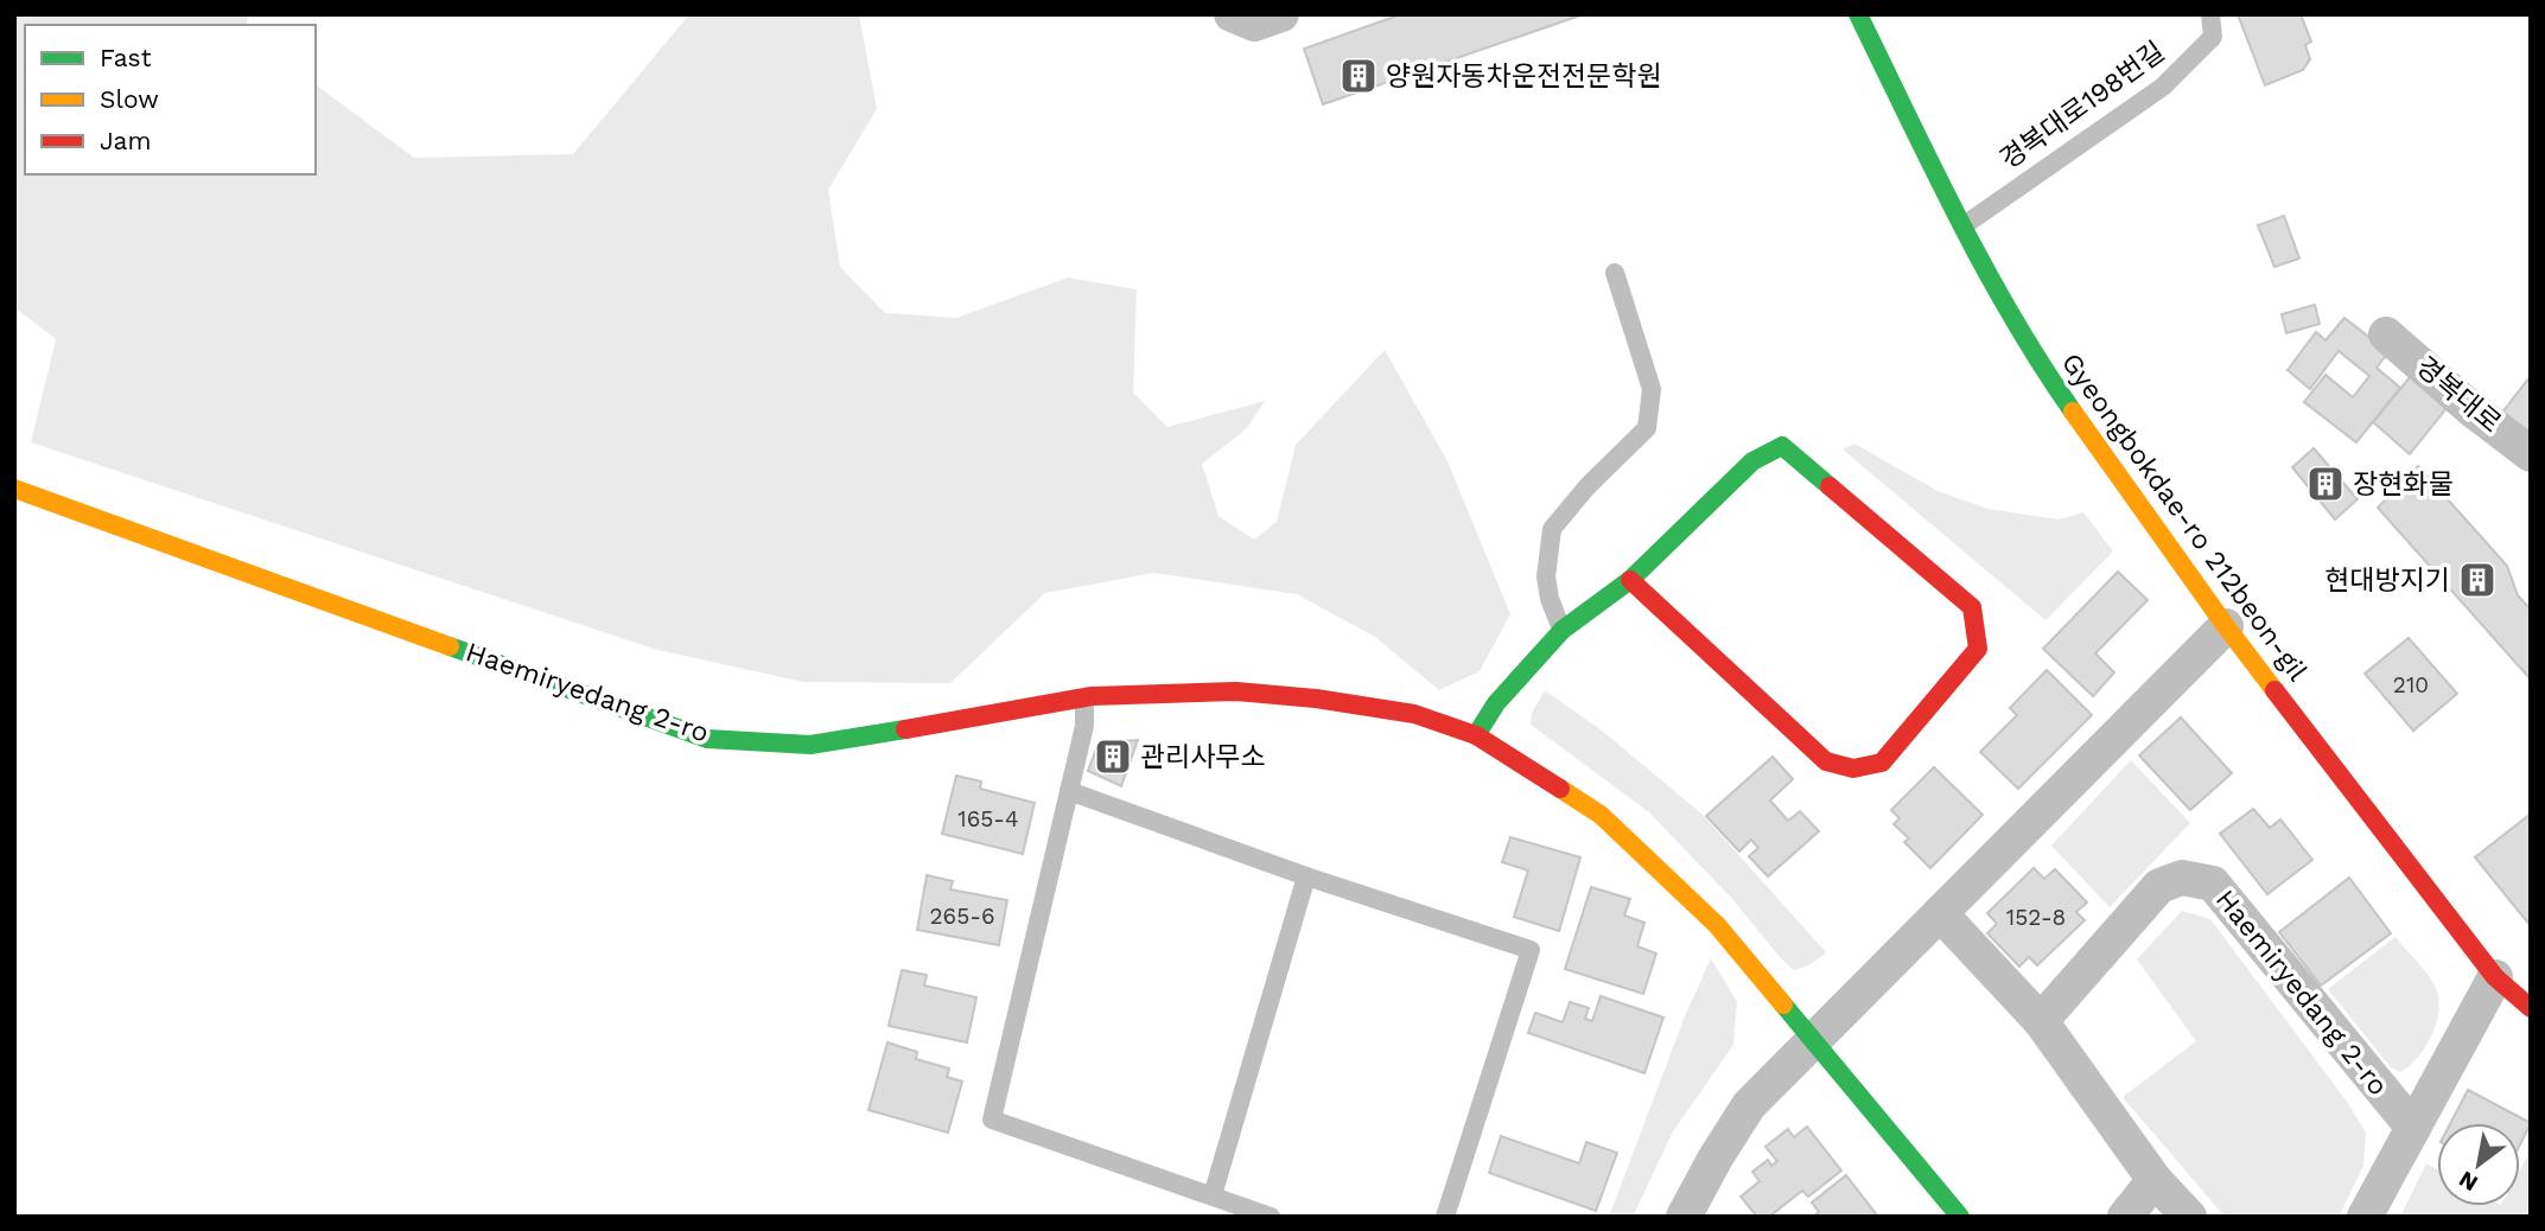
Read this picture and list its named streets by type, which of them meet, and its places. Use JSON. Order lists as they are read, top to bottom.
{
  "streets": {
    "street": ["경복대로", "Gyeongbokdae-ro 212beon-gil", "Haemiryedang 2-ro"],
    "lane": ["경복대로198번길"]
  },
  "crossings": [
    ["경복대로198번길", "Gyeongbokdae-ro 212beon-gil"],
    ["Gyeongbokdae-ro 212beon-gil", "Haemiryedang 2-ro"]
  ],
  "places": {
    "building": [
      "양원자동차운전전문학원",
      "장현화물",
      "현대방지기",
      "관리사무소"
    ]
  },
  "house_numbers": [
    "210",
    "165-4",
    "265-6",
    "152-8"
  ],
  "legend": ["Fast", "Slow", "Jam"],
  "north": "bottom left"
}
